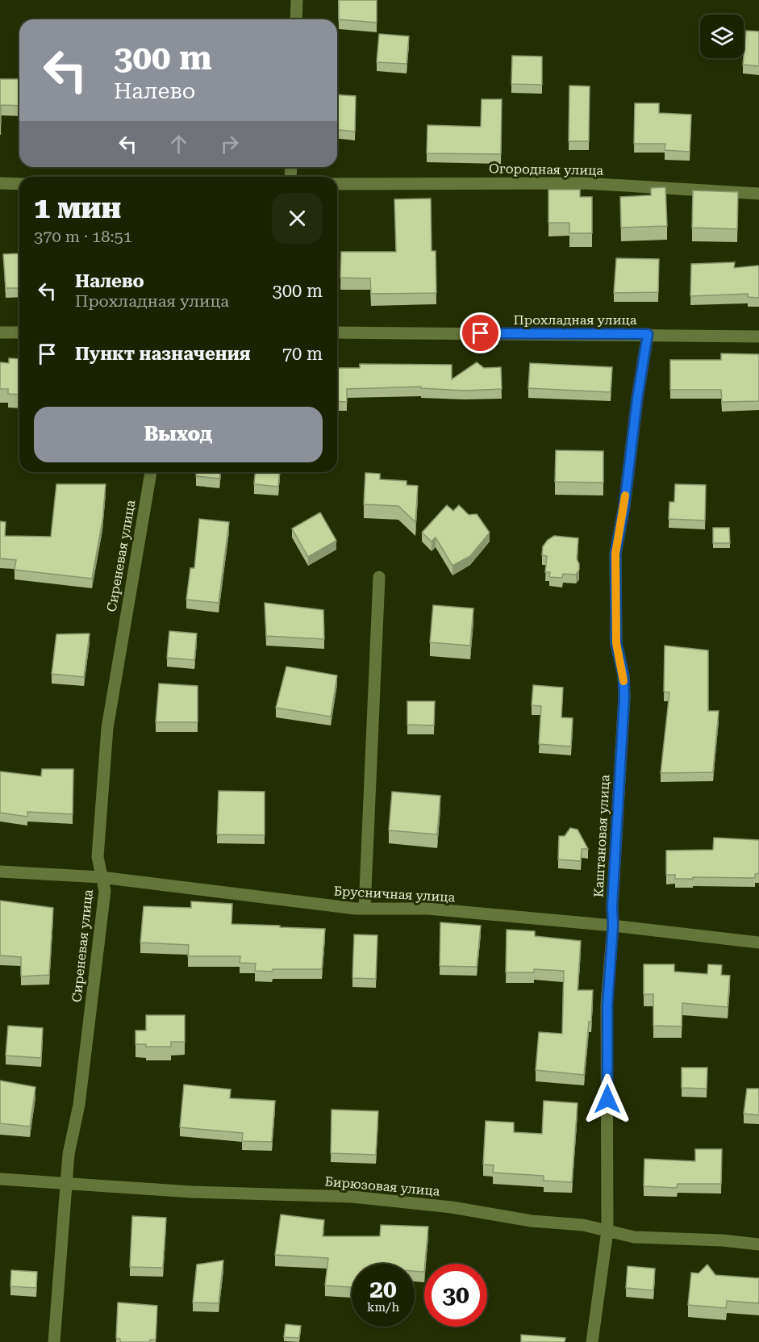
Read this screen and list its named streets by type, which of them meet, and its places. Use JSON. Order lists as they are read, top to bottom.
{
  "streets": {
    "street": [
      "Огородная улица",
      "Прохладная улица",
      "Сиреневая улица",
      "Каштановая улица",
      "Брусничная улица",
      "Бирюзовая улица"
    ]
  },
  "crossings": [
    ["Прохладная улица", "Каштановая улица"],
    ["Сиреневая улица", "Брусничная улица"],
    ["Сиреневая улица", "Бирюзовая улица"],
    ["Каштановая улица", "Брусничная улица"],
    ["Каштановая улица", "Бирюзовая улица"]
  ],
  "page": {
    "turn": ["300 m", "Налево"],
    "heading": ["1 мин", "370 m · 18:51"],
    "list": [
      {
        "name": "Налево",
        "note": "Прохладная улица",
        "value": "300 m"
      },
      {
        "name": "Пункт назначения",
        "value": "70 m"
      }
    ],
    "buttons": "Выход",
    "speed": "20 km/h",
    "limit": "30"
  }
}
